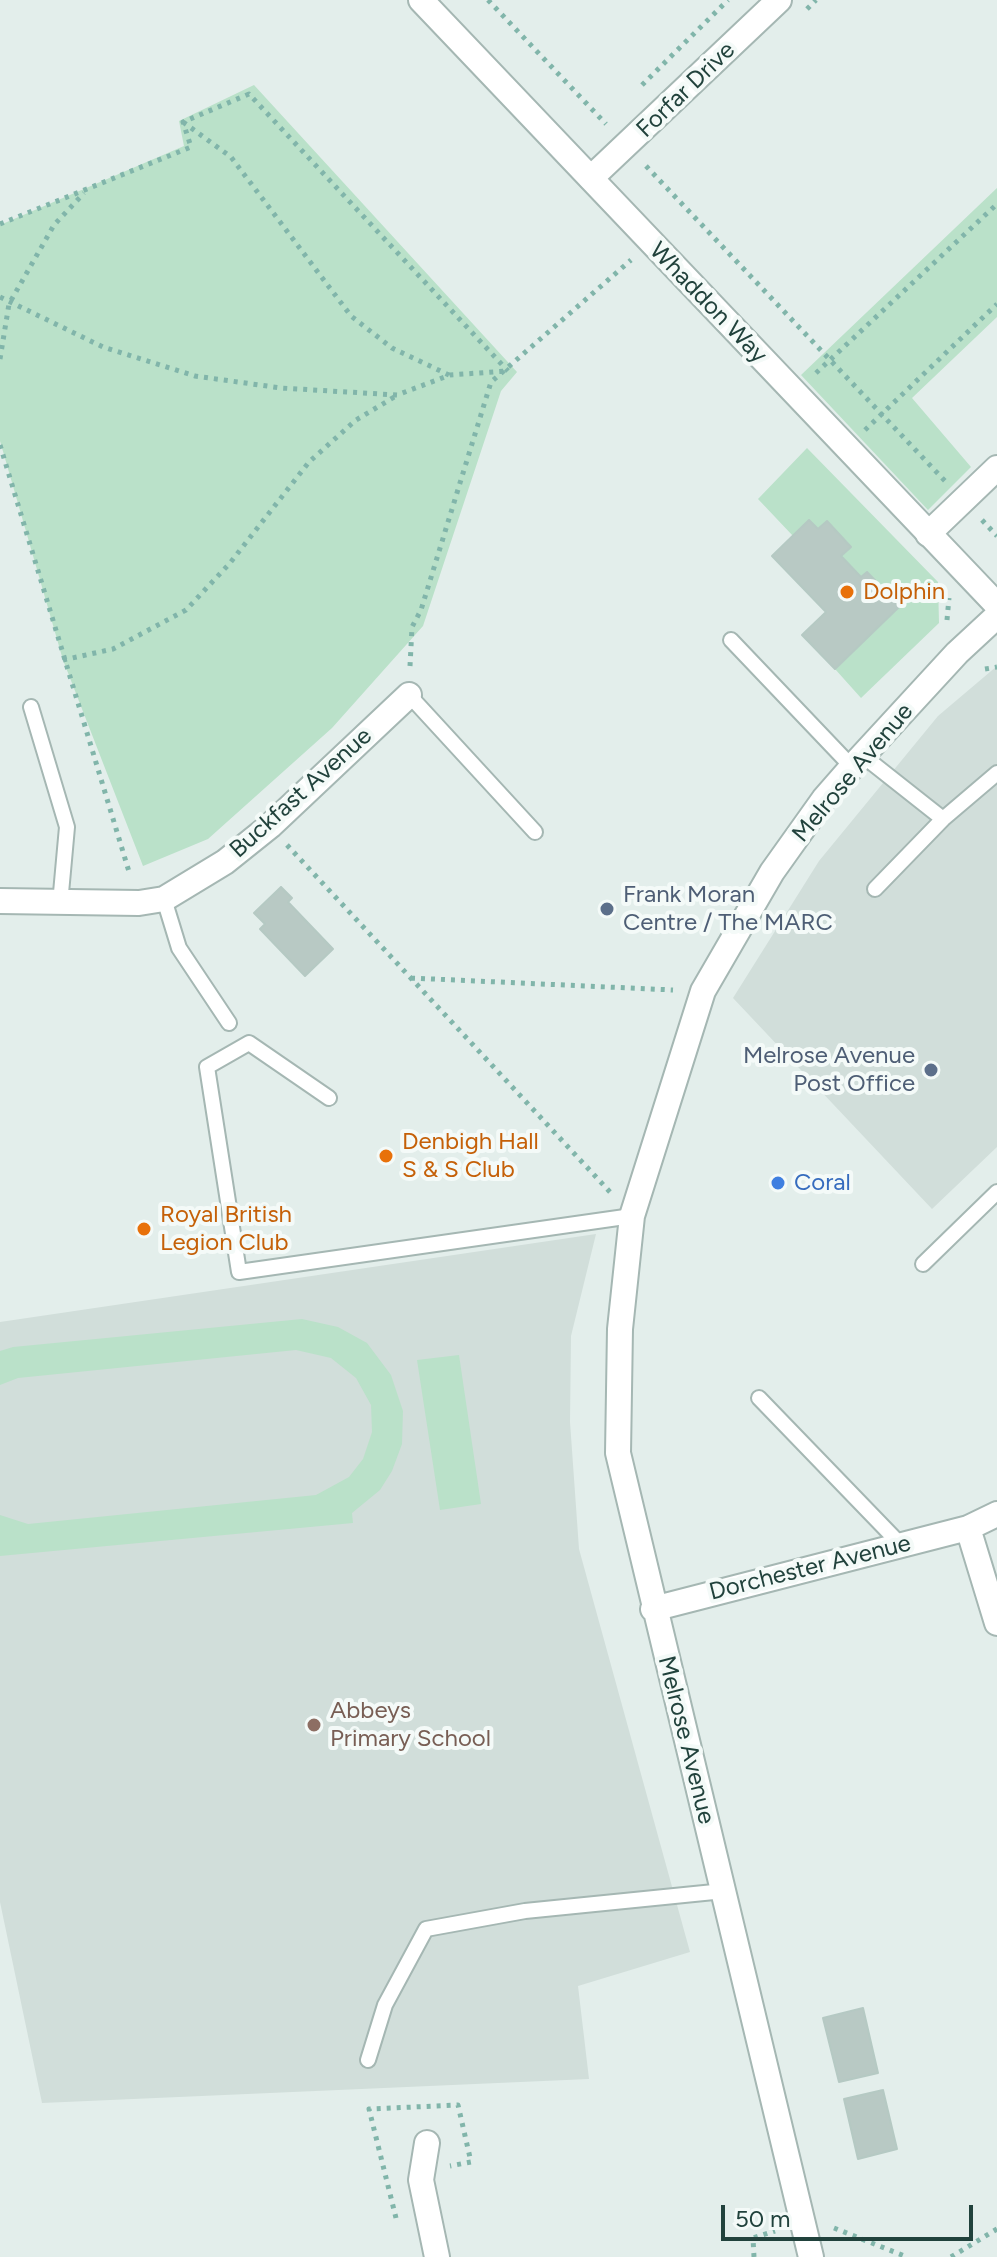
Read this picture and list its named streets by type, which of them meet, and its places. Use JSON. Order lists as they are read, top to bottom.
{
  "streets": {
    "street": [
      "Forfar Drive",
      "Whaddon Way",
      "Melrose Avenue",
      "Buckfast Avenue",
      "Dorchester Avenue"
    ]
  },
  "crossings": [
    ["Forfar Drive", "Whaddon Way"],
    ["Melrose Avenue", "Dorchester Avenue"]
  ],
  "places": [
    "Dolphin",
    "Frank Moran Centre / The MARC",
    "Melrose Avenue Post Office",
    "Denbigh Hall S & S Club",
    "Coral",
    "Royal British Legion Club",
    "Abbeys Primary School"
  ],
  "scale_bar": "50 m"
}
